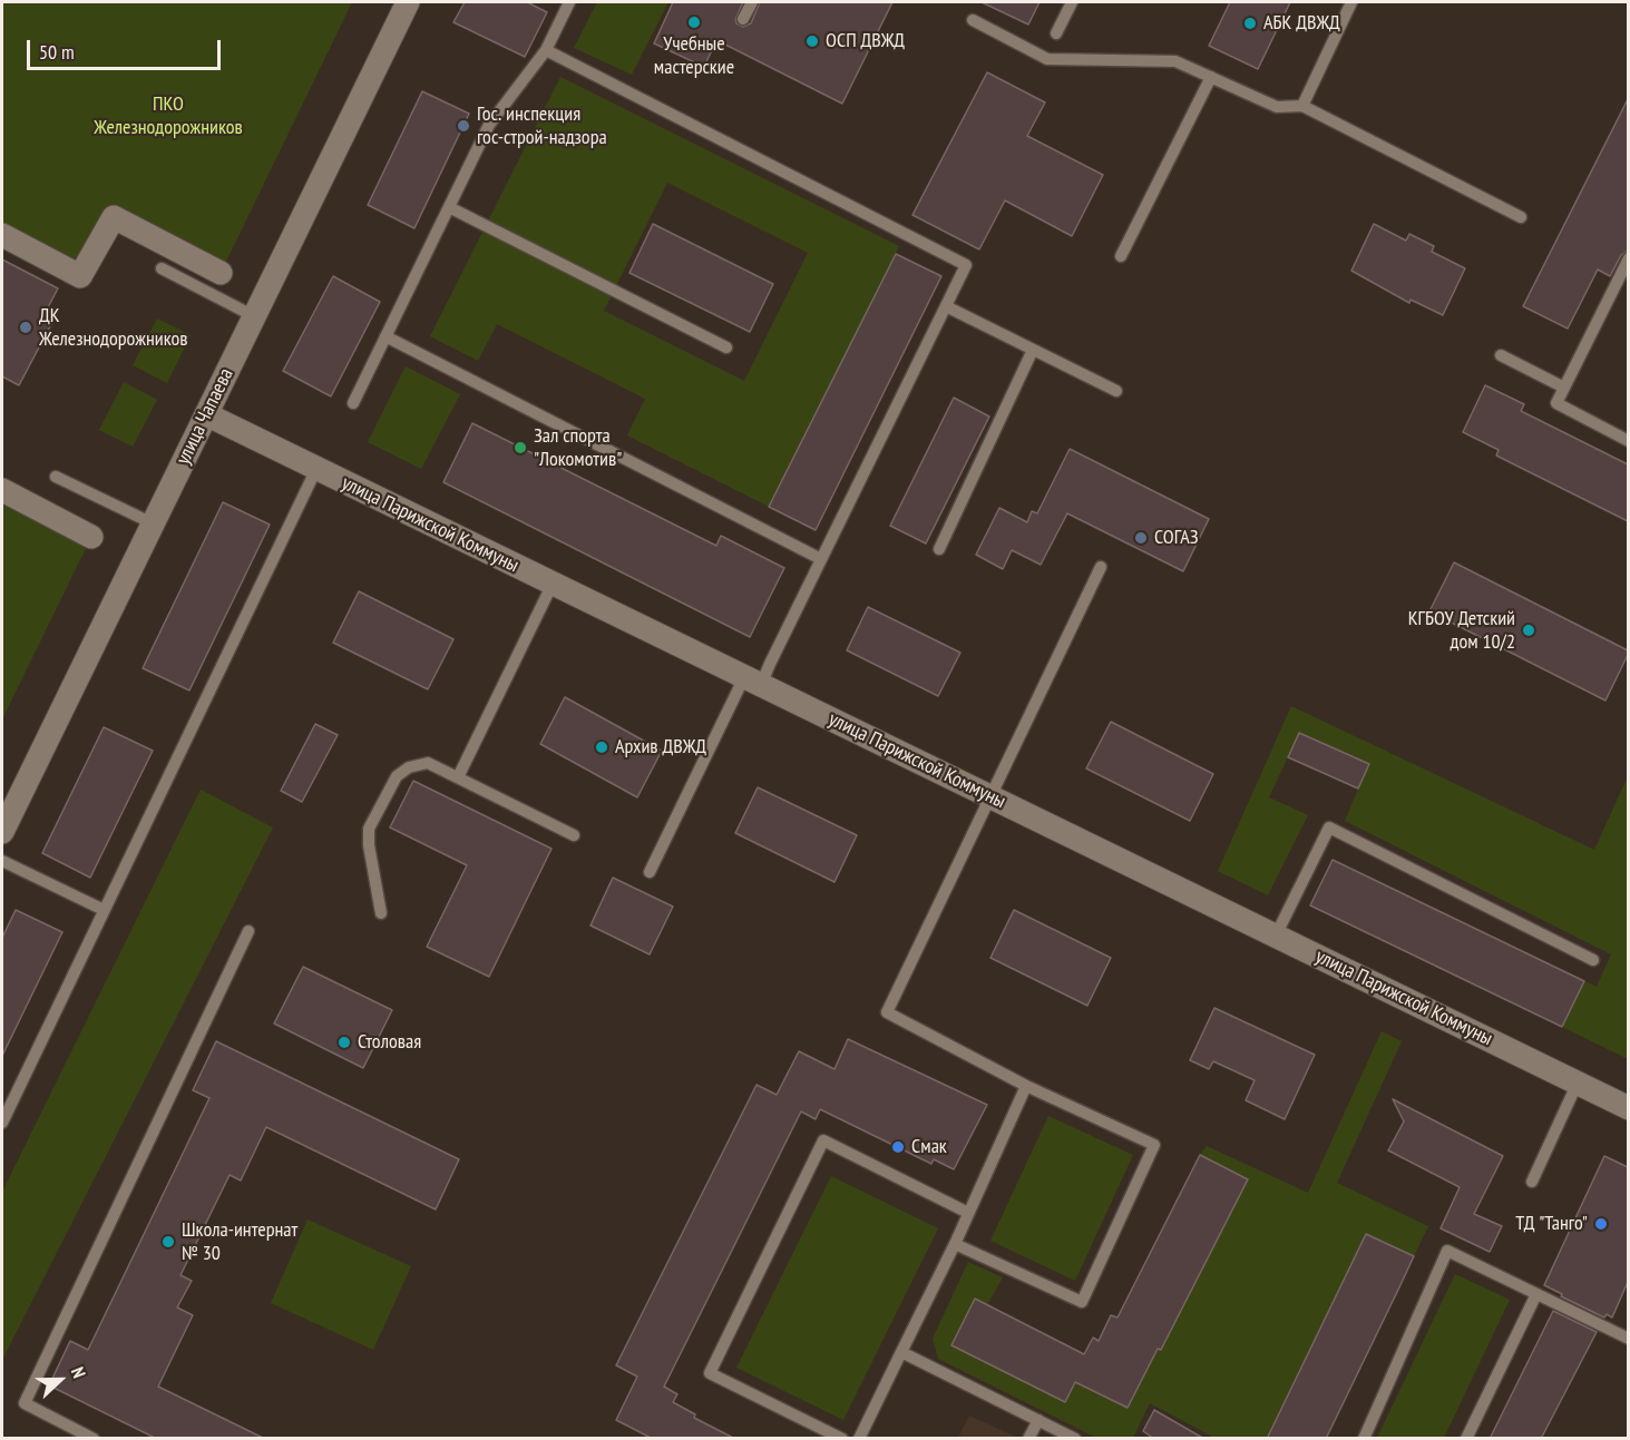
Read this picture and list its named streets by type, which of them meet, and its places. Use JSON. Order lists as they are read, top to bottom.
{
  "streets": {
    "street": ["улица Чапаева", "улица Парижской Коммуны"]
  },
  "crossings": [
    ["улица Чапаева", "улица Парижской Коммуны"]
  ],
  "parks": ["ПКО Железнодорожников"],
  "places": [
    "Учебные мастерские",
    "АБК ДВЖД",
    "ОСП ДВЖД",
    "Гос. инспекция гос-строй-надзора",
    "ДК Железнодорожников",
    "Зал спорта \"Локомотив\"",
    "СОГАЗ",
    "КГБОУ Детский дом 10/2",
    "Архив ДВЖД",
    "Столовая",
    "Смак",
    "ТД \"Танго\"",
    "Школа-интернат № 30"
  ],
  "scale_bar": "50 m",
  "north": "right"
}
